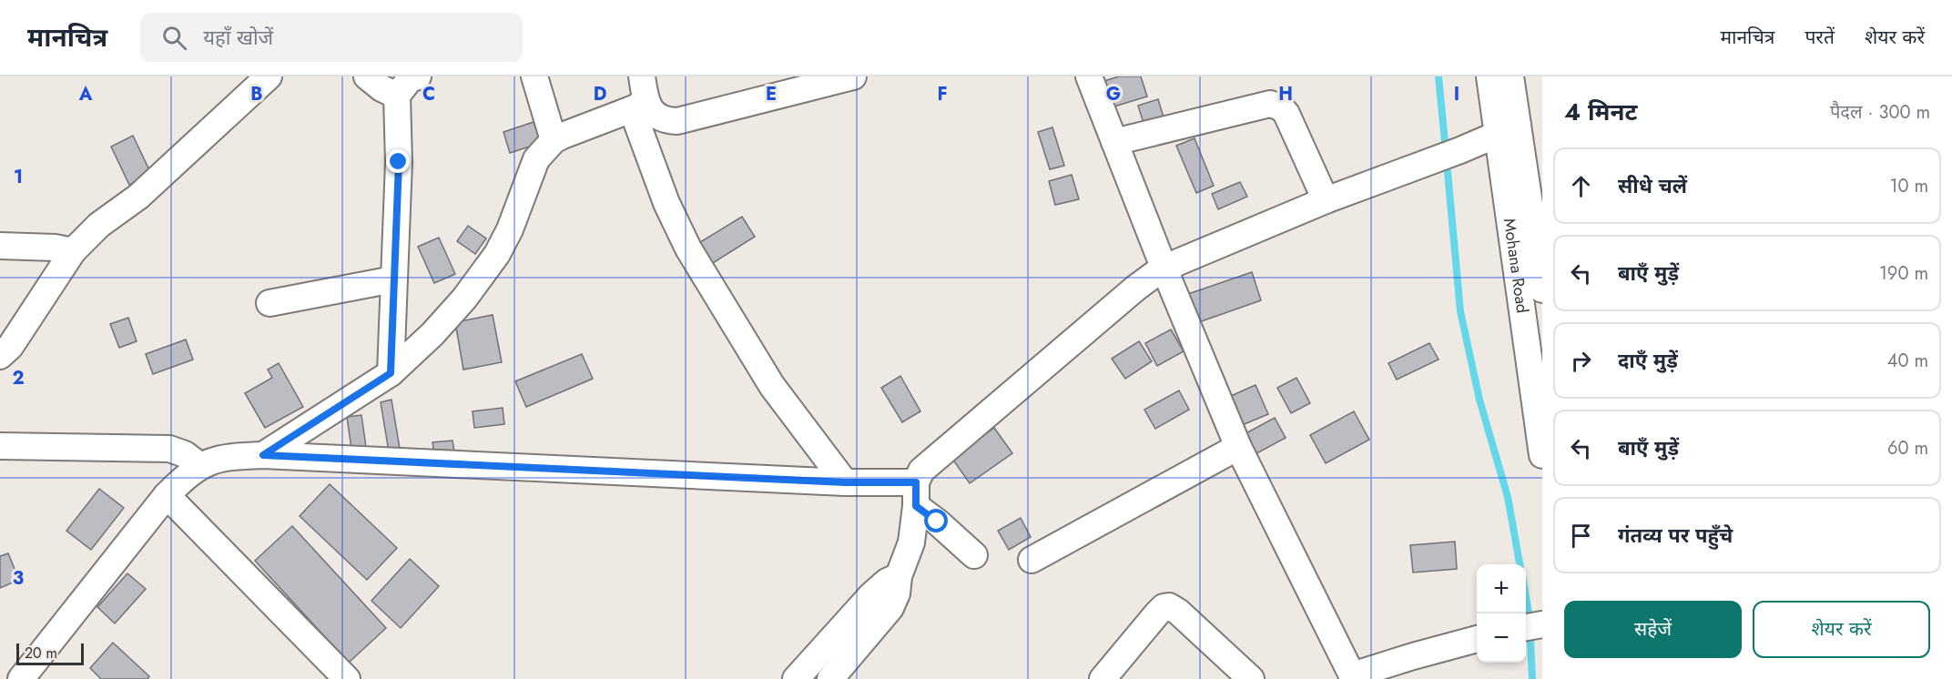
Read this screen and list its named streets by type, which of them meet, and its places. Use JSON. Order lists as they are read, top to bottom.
{
  "streets": {
    "street": ["Mohana Road"]
  },
  "scale_bar": "20 m",
  "page": {
    "header": "मानचित्र",
    "search": "यहाँ खोजें",
    "nav": ["मानचित्र", "परतें", "शेयर करें"],
    "heading": ["4 मिनट", "पैदल · 300 m"],
    "list": [
      ["सीधे चलें", "10 m"],
      ["बाएँ मुड़ें", "190 m"],
      ["दाएँ मुड़ें", "40 m"],
      ["बाएँ मुड़ें", "60 m"],
      "गंतव्य पर पहुँचे"
    ],
    "map_buttons": ["+", "−"],
    "buttons": ["सहेजें", "शेयर करें"],
    "scale": "20 m"
  },
  "grid": {
    "columns": [
      "A",
      "B",
      "C",
      "D",
      "E",
      "F",
      "G",
      "H",
      "I"
    ],
    "rows": ["1", "2", "3"]
  }
}
